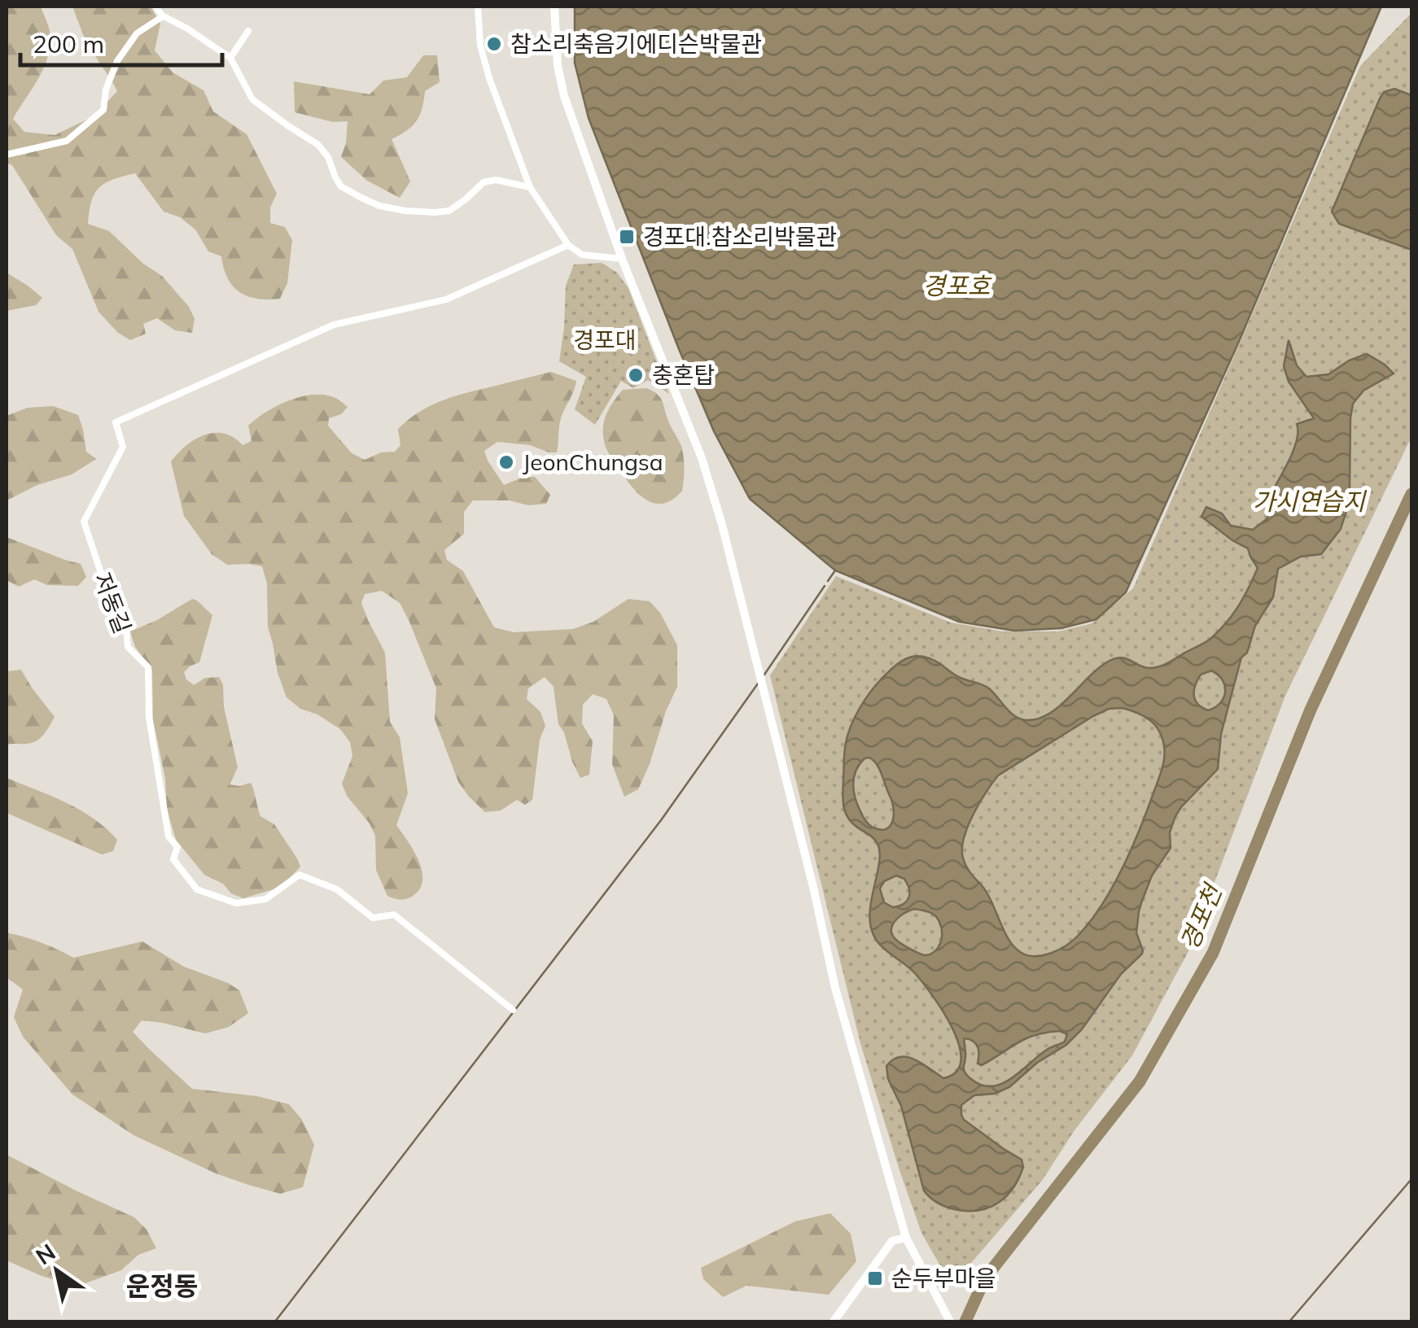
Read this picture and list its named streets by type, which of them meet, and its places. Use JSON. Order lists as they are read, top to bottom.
{
  "streets": {
    "street": ["저동길"]
  },
  "districts": ["운정동"],
  "water": ["경포호", "가시연습지", "경포천"],
  "parks": ["경포대"],
  "places": {
    "other": ["참소리축음기에디슨박물관", "충혼탑", "JeonChungsa"],
    "transit": ["경포대.참소리박물관", "순두부마을"]
  },
  "scale_bar": "200 m",
  "north": "top left"
}
